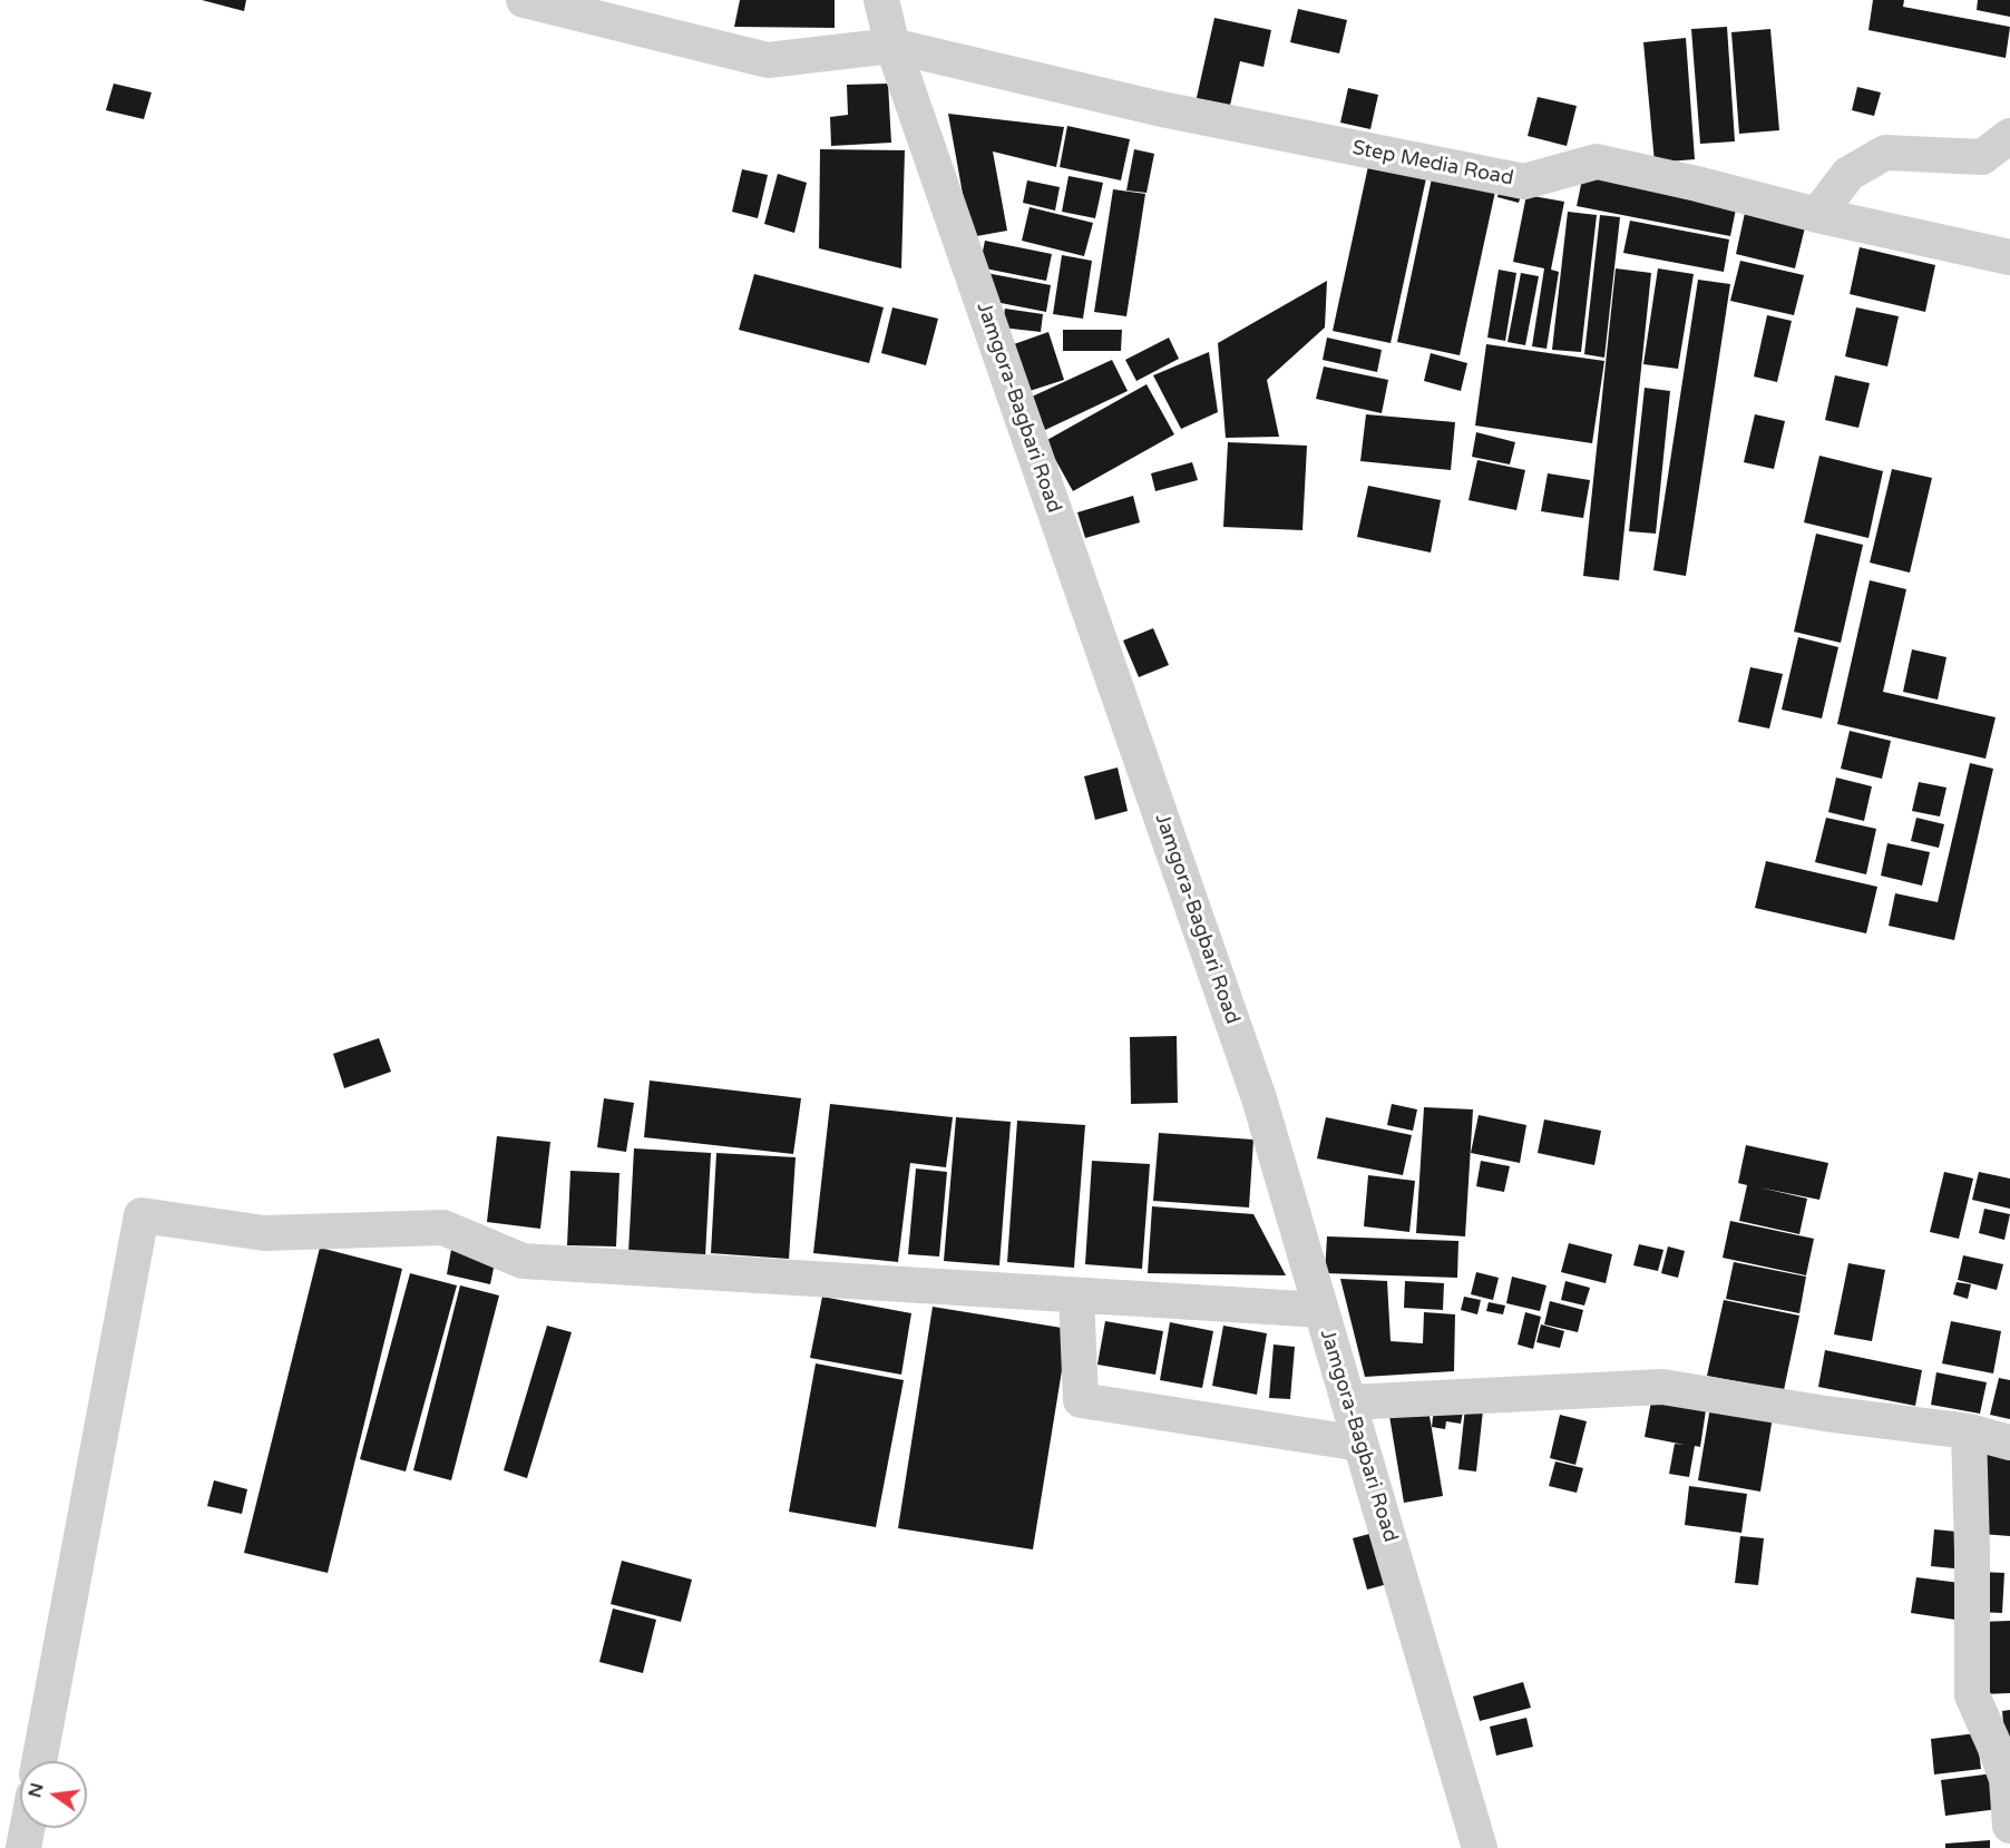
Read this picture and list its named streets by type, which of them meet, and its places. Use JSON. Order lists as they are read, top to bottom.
{
  "streets": {
    "street": ["Step Media Road", "Jamgora-Bagbari Road"]
  },
  "crossings": [
    ["Step Media Road", "Jamgora-Bagbari Road"]
  ],
  "north": "left"
}
